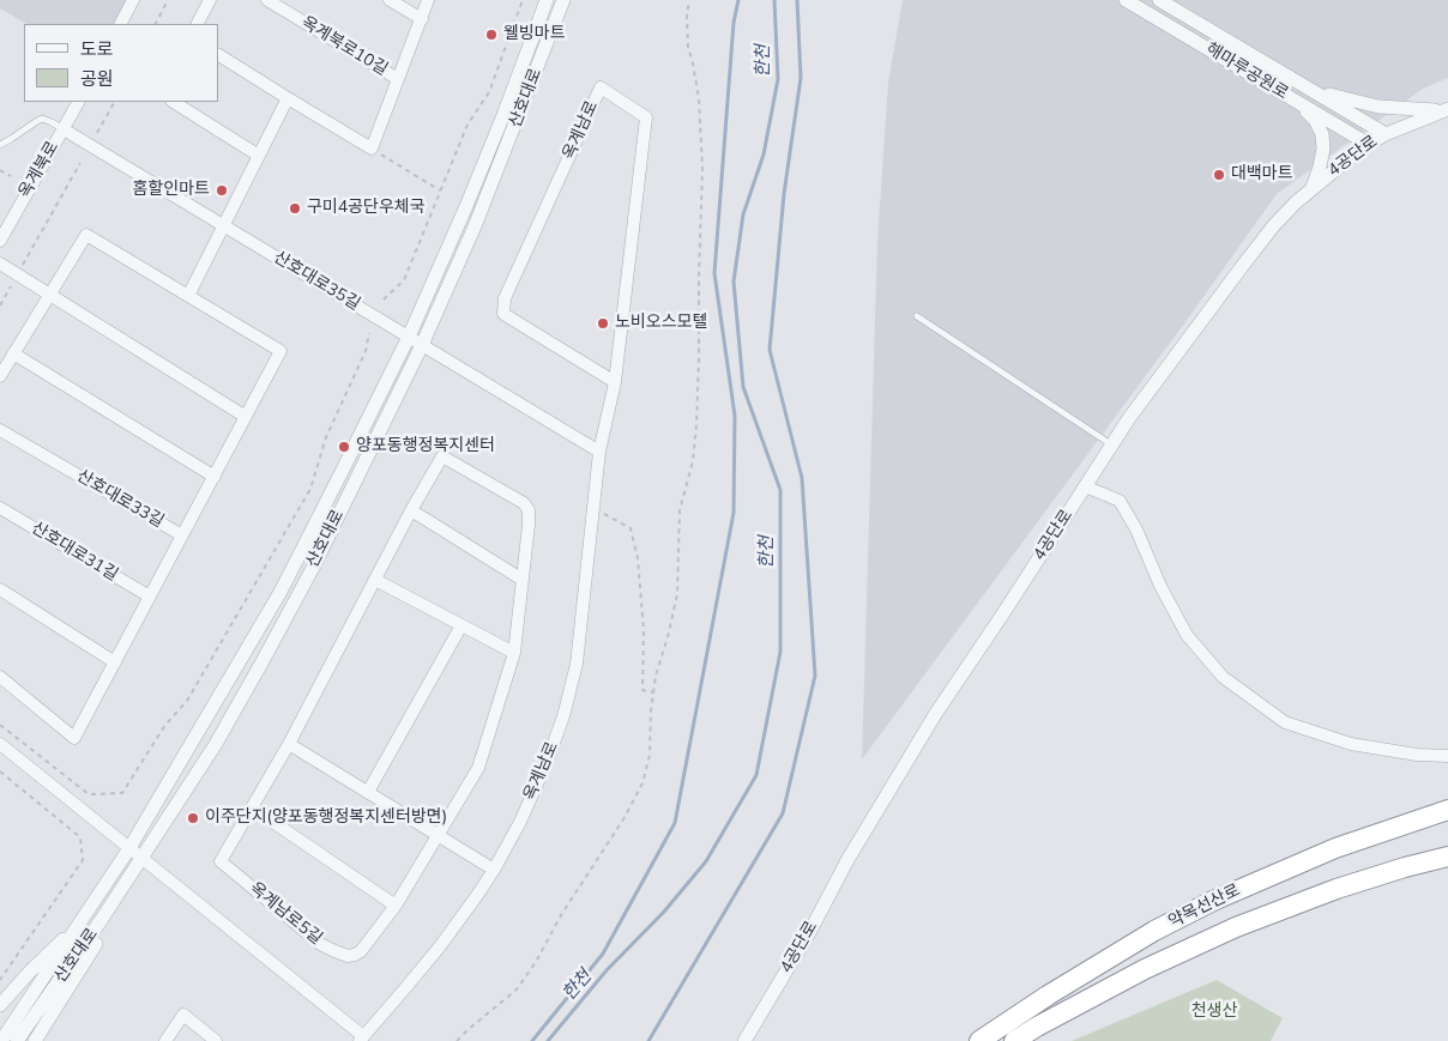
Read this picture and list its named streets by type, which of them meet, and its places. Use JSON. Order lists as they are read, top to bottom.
{
  "streets": {
    "highway": ["약목선산로"],
    "street": [
      "옥계북로10길",
      "해마루공원로",
      "산호대로",
      "옥계남로",
      "4공단로",
      "옥계북로",
      "산호대로35길",
      "산호대로33길",
      "산호대로31길",
      "옥계남로5길"
    ]
  },
  "crossings": [
    ["해마루공원로", "4공단로"],
    ["산호대로", "산호대로35길"],
    ["옥계북로", "산호대로35길"]
  ],
  "water": ["한천"],
  "parks": ["천생산"],
  "places": [
    "웰빙마트",
    "대백마트",
    "홈할인마트",
    "구미4공단우체국",
    "노비오스모텔",
    "양포동행정복지센터",
    "이주단지(양포동행정복지센터방면)"
  ],
  "legend": ["도로", "공원"]
}
